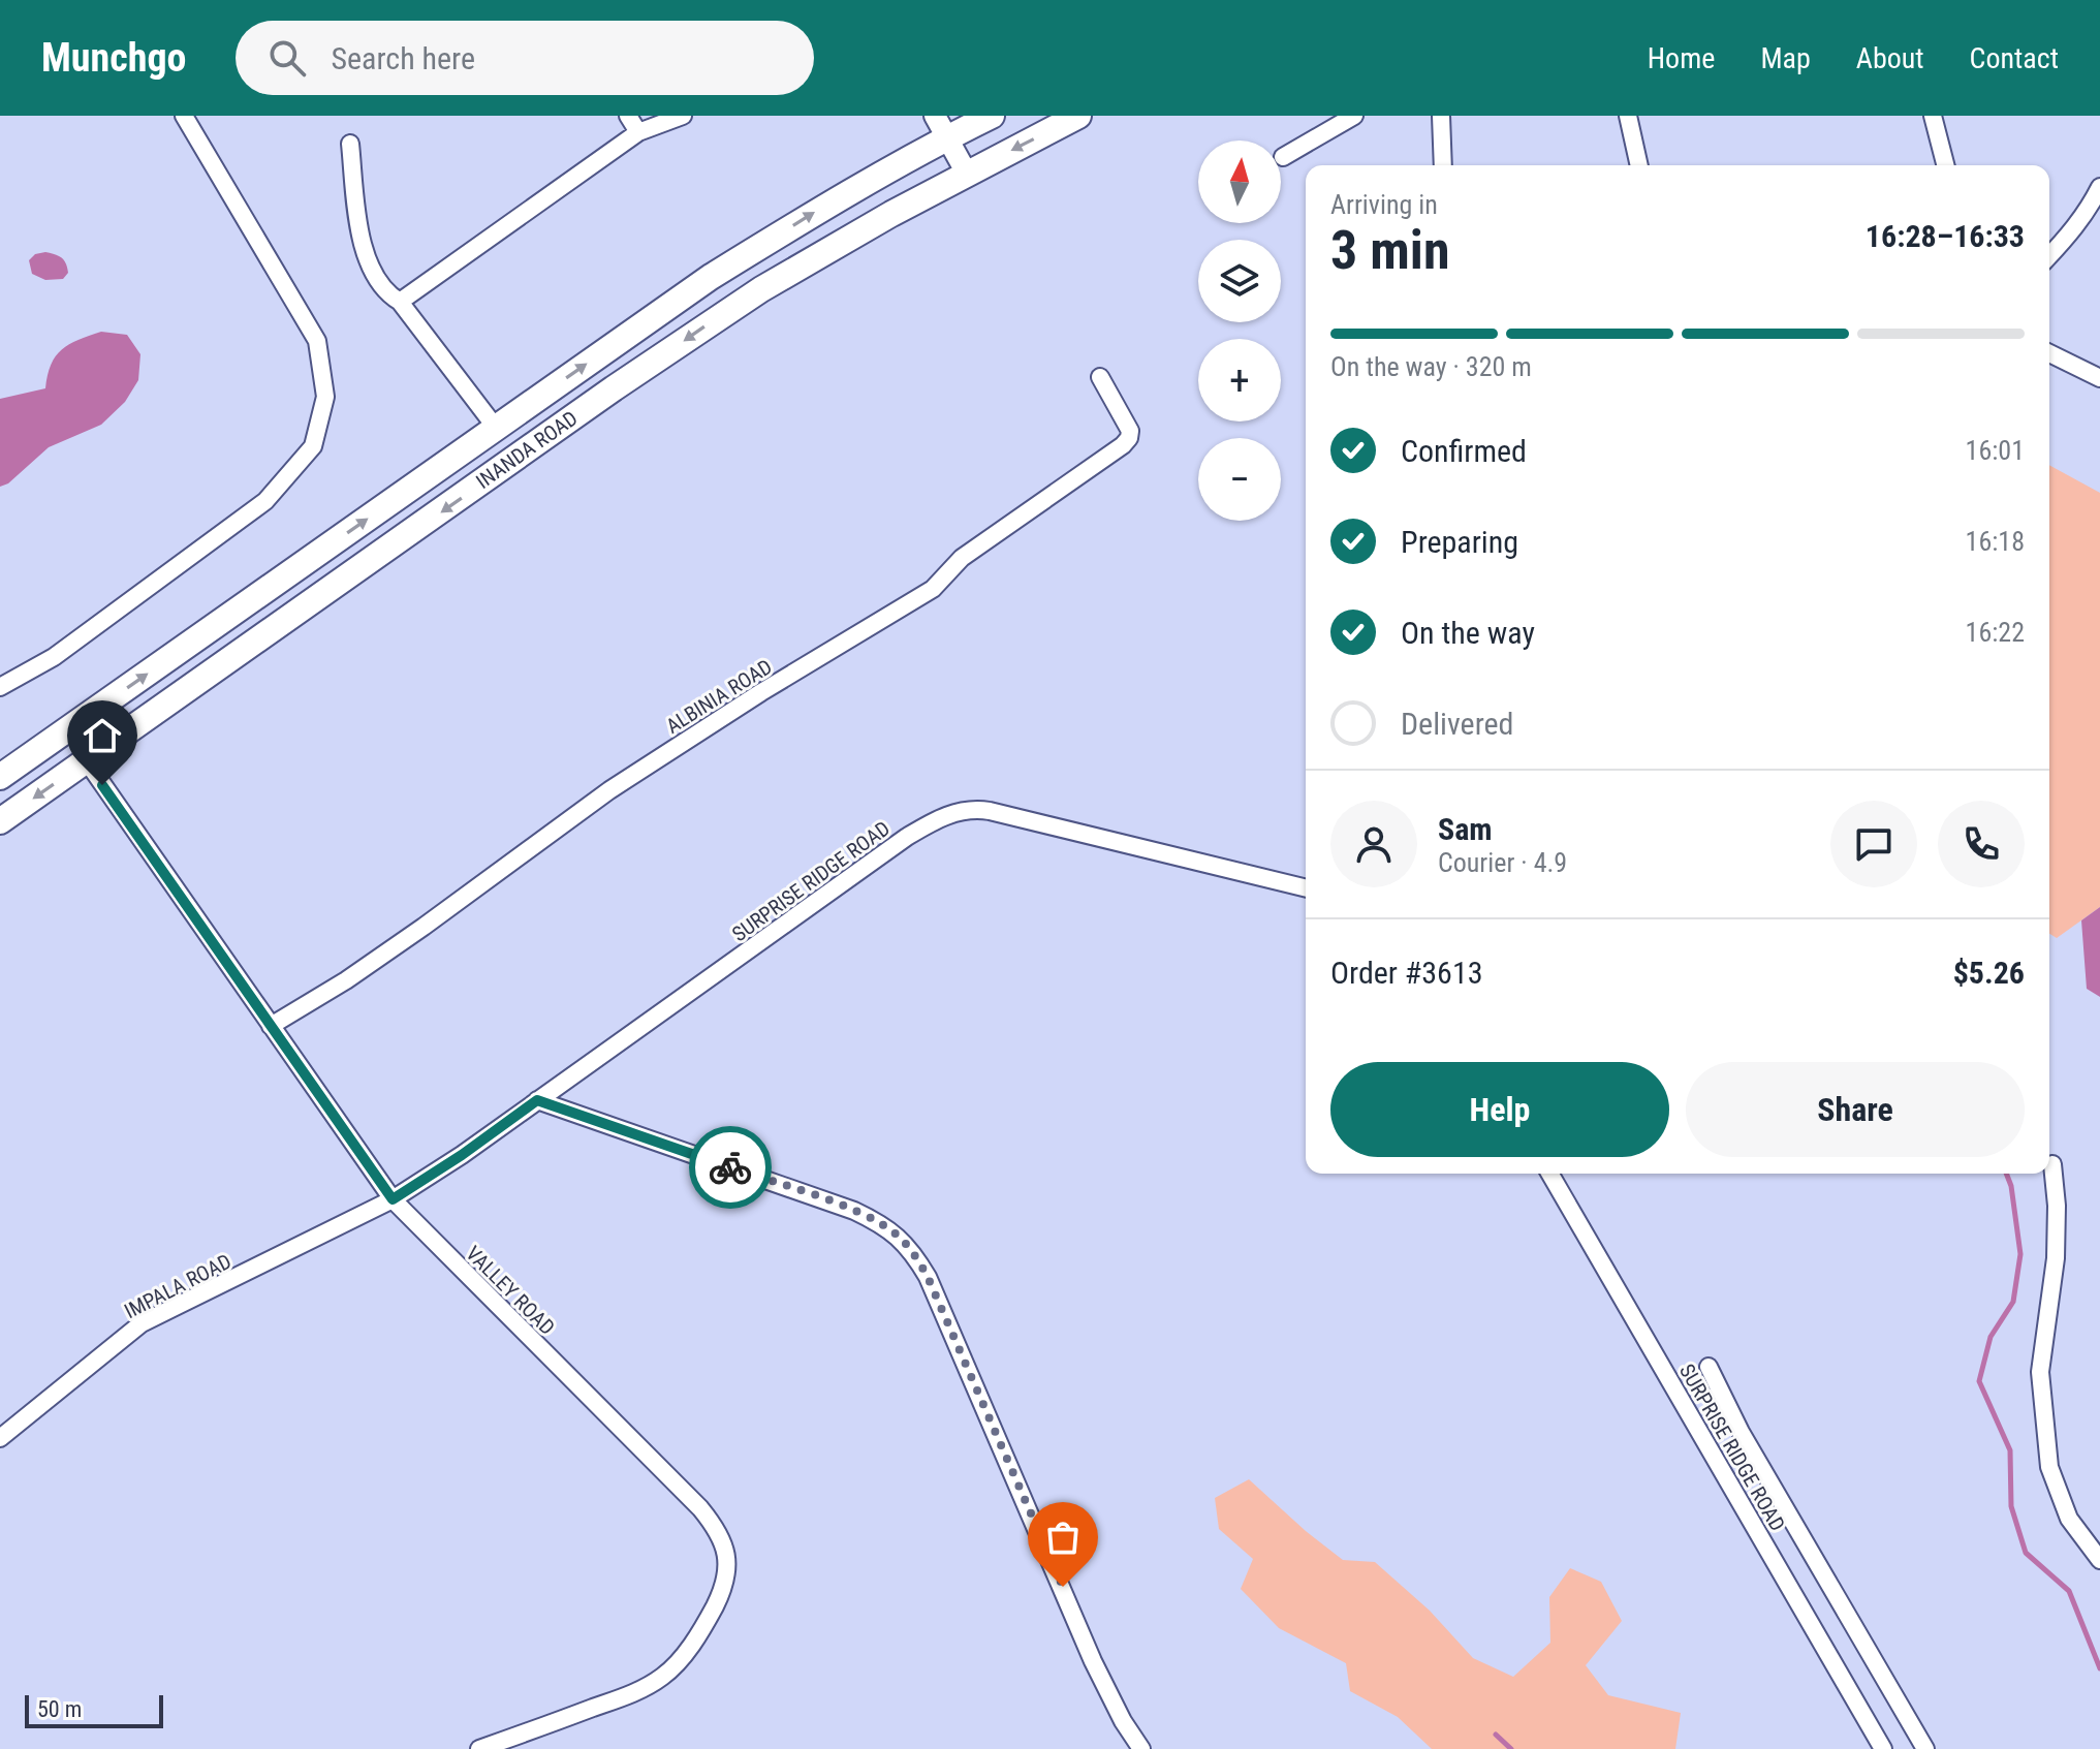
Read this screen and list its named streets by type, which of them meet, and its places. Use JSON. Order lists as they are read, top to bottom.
{
  "streets": {
    "main road": ["INANDA ROAD"],
    "street": [
      "ALBINIA ROAD",
      "SURPRISE RIDGE ROAD",
      "IMPALA ROAD",
      "VALLEY ROAD"
    ]
  },
  "crossings": [
    ["INANDA ROAD", "VALLEY ROAD"],
    ["ALBINIA ROAD", "VALLEY ROAD"],
    ["SURPRISE RIDGE ROAD", "IMPALA ROAD"],
    ["SURPRISE RIDGE ROAD", "VALLEY ROAD"],
    ["IMPALA ROAD", "VALLEY ROAD"]
  ],
  "scale_bar": "50 m",
  "north": "top",
  "page": {
    "header": "Munchgo",
    "search": "Search here",
    "nav": [
      "Home",
      "Map",
      "About",
      "Contact"
    ],
    "map_buttons": ["+", "−"],
    "heading": ["3 min", "Arriving in", "16:28–16:33"],
    "panel": [
      "Sam",
      "Courier · 4.9",
      "Order #3613",
      "$5.26"
    ],
    "bar": "On the way · 320 m",
    "list": [
      ["Confirmed", "16:01"],
      ["Preparing", "16:18"],
      ["On the way", "16:22"],
      "Delivered"
    ],
    "buttons": ["Help", "Share"],
    "scale": "50 m"
  }
}
